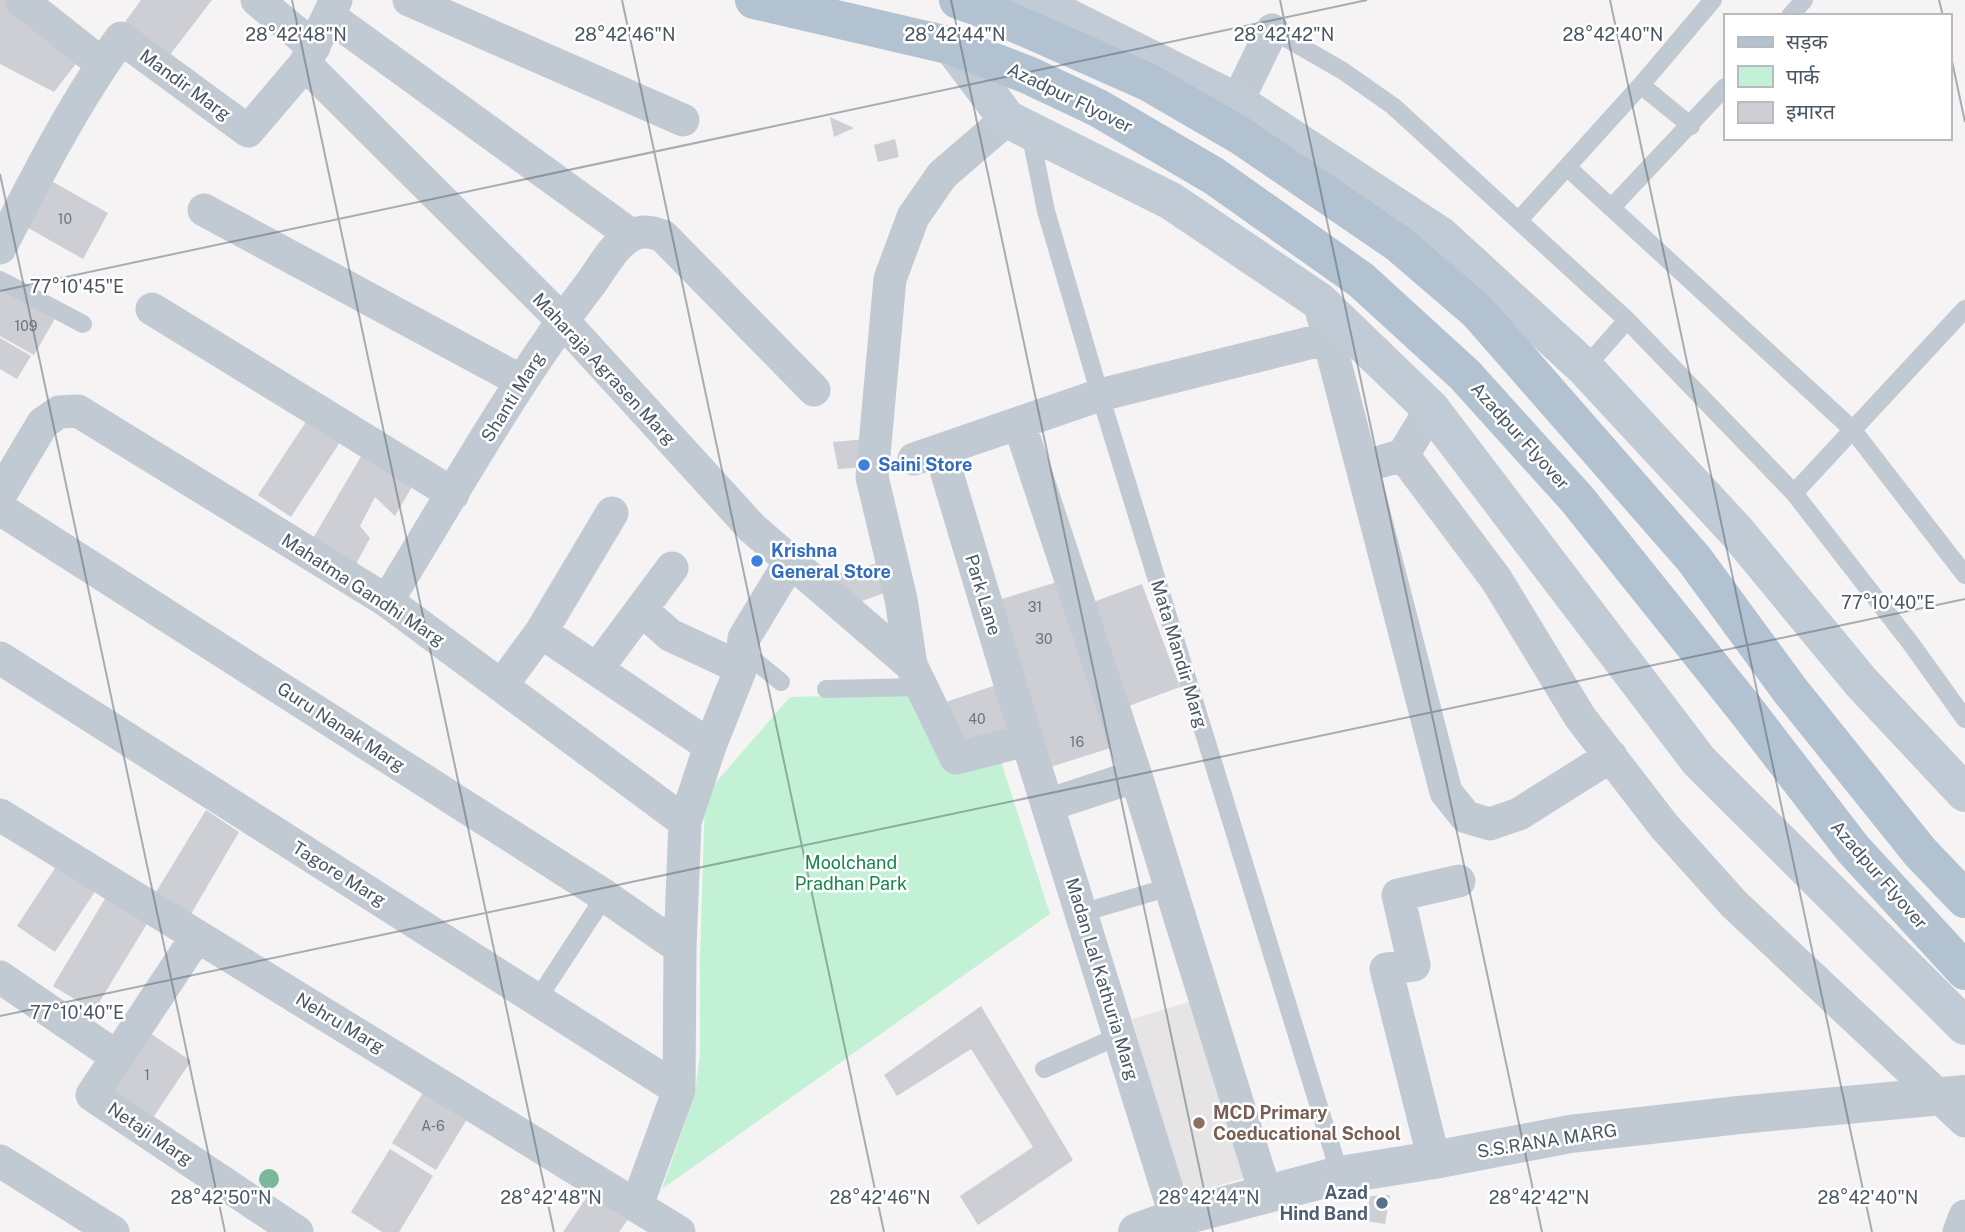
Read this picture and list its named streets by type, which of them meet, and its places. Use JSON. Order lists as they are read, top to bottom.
{
  "streets": {
    "main road": ["Azadpur Flyover"],
    "street": [
      "Mandir Marg",
      "Maharaja Agrasen Marg",
      "Shanti Marg",
      "Mahatma Gandhi Marg",
      "Park Lane",
      "Guru Nanak Marg",
      "Tagore Marg",
      "Madan Lal Kathuria Marg",
      "Nehru Marg",
      "Netaji Marg",
      "S.S.RANA MARG"
    ],
    "lane": ["Mata Mandir Marg"]
  },
  "crossings": [
    ["Mandir Marg", "Maharaja Agrasen Marg"],
    ["Maharaja Agrasen Marg", "Shanti Marg"],
    ["Shanti Marg", "Mahatma Gandhi Marg"],
    ["Park Lane", "Madan Lal Kathuria Marg"],
    ["Mata Mandir Marg", "S.S.RANA MARG"],
    ["Madan Lal Kathuria Marg", "S.S.RANA MARG"],
    ["Nehru Marg", "Netaji Marg"]
  ],
  "parks": ["Moolchand Pradhan Park"],
  "places": [
    "Saini Store",
    "Krishna General Store",
    "MCD Primary Coeducational School",
    "Azad Hind Band"
  ],
  "house_numbers": [
    "10",
    "109",
    "31",
    "30",
    "40",
    "16",
    "1",
    "A-6"
  ],
  "legend": ["सड़क", "पार्क", "इमारत"],
  "coordinates": [
    "28°42'48\"N",
    "28°42'46\"N",
    "28°42'44\"N",
    "28°42'42\"N",
    "28°42'40\"N",
    "77°10'45\"E",
    "77°10'40\"E",
    "28°42'50\"N"
  ]
}
